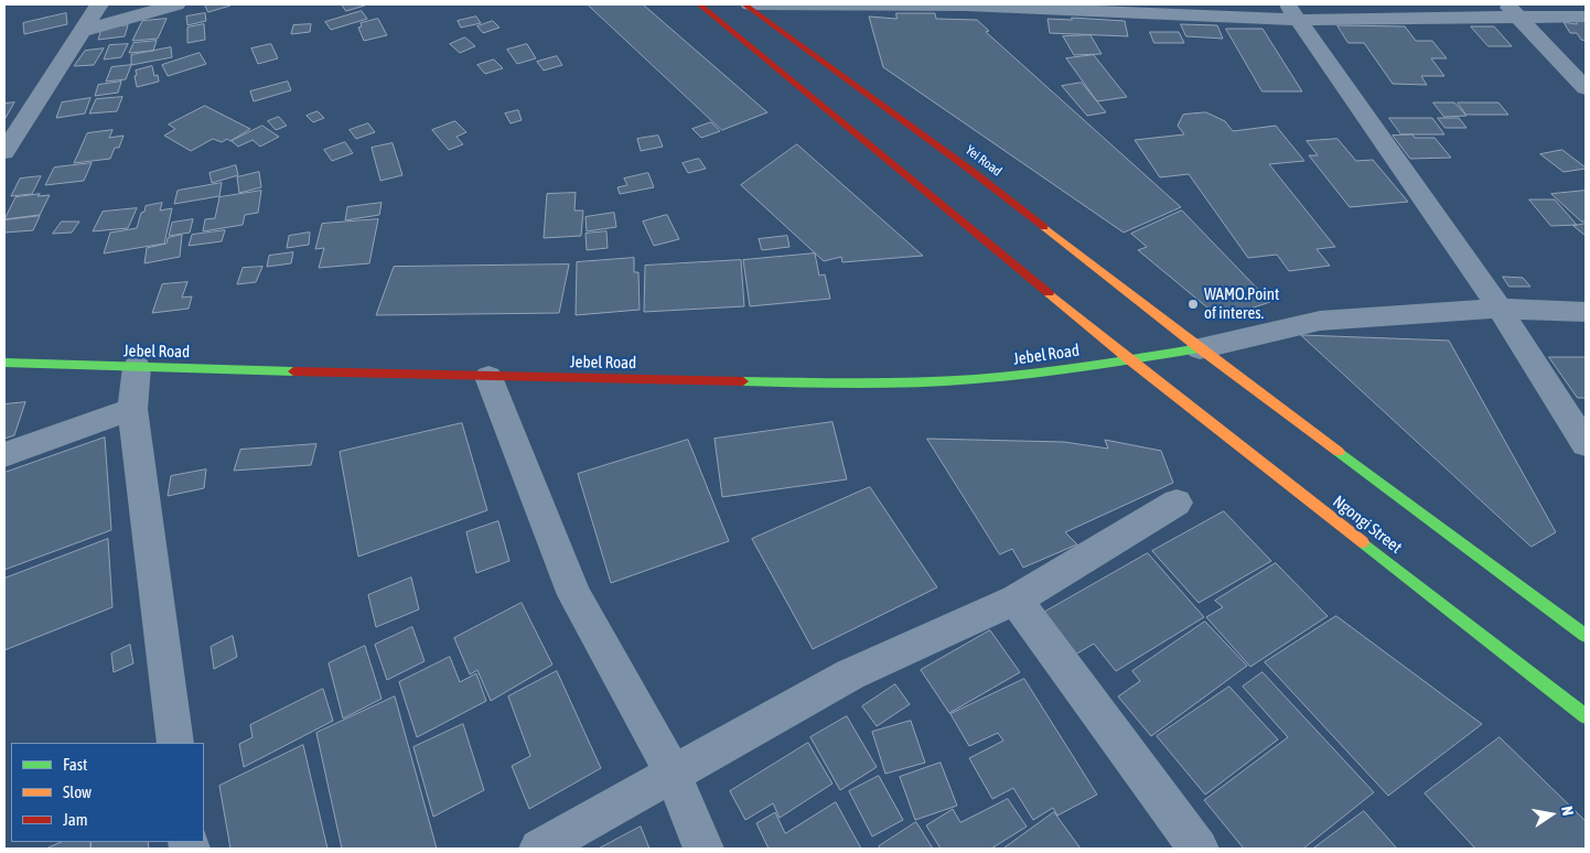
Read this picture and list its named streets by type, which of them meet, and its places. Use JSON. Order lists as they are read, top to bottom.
{
  "streets": {
    "main road": ["Yei Road", "Jebel Road", "Ngongi Street"]
  },
  "crossings": [
    ["Yei Road", "Jebel Road"],
    ["Jebel Road", "Ngongi Street"]
  ],
  "places": ["WAMO.Point of interes."],
  "legend": ["Fast", "Slow", "Jam"],
  "north": "right"
}
